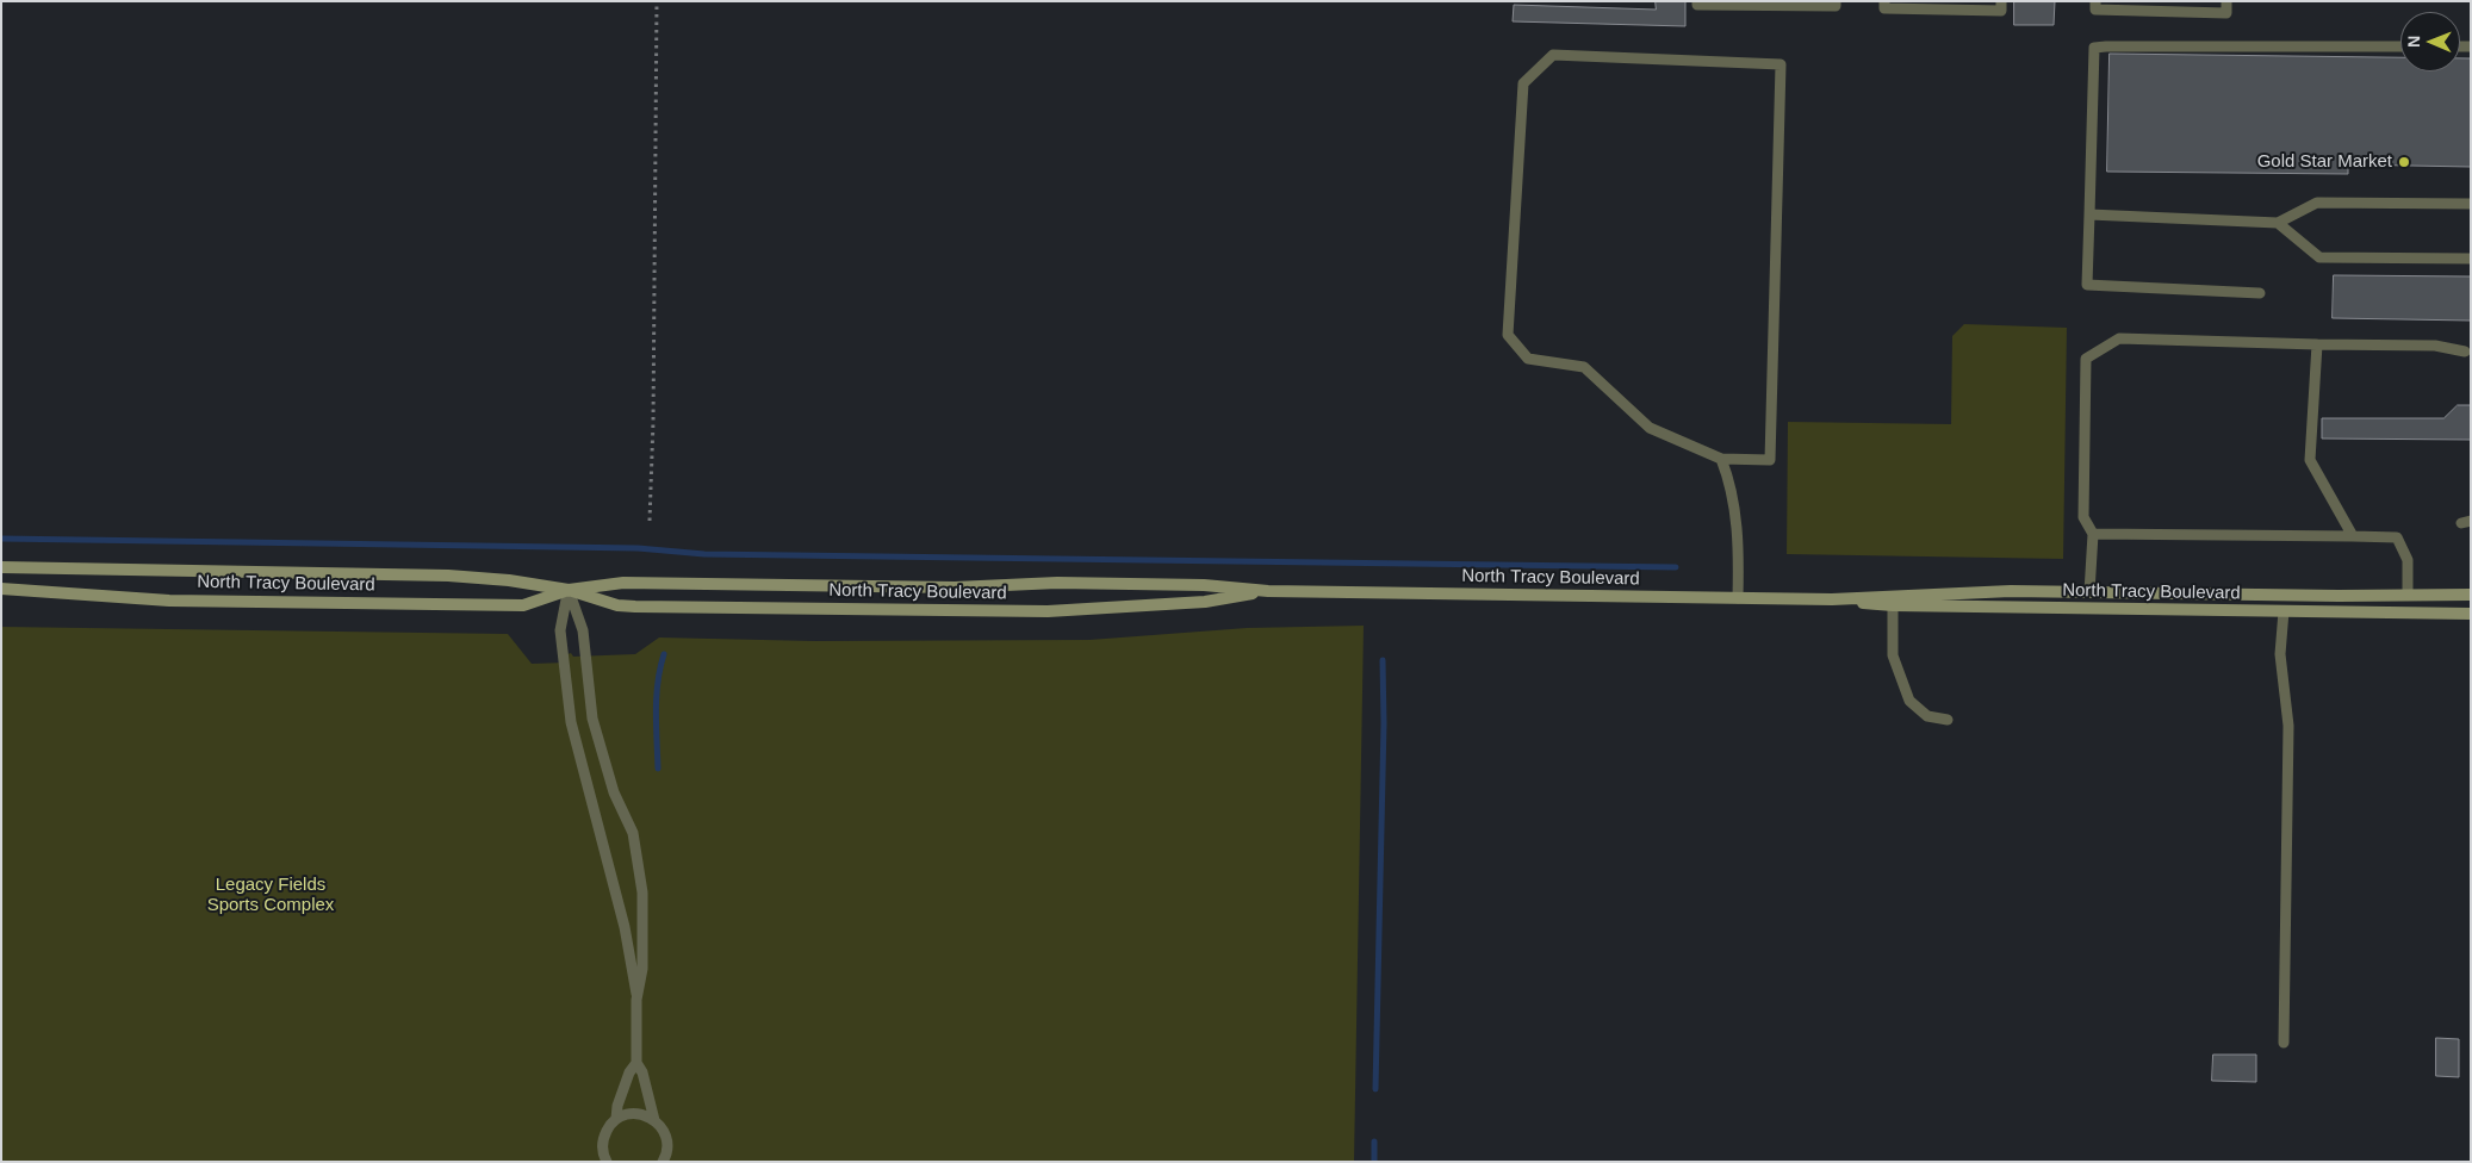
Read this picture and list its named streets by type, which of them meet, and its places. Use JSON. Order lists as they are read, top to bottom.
{
  "streets": {
    "main road": ["North Tracy Boulevard"]
  },
  "parks": ["Legacy Fields Sports Complex"],
  "places": ["Gold Star Market"],
  "north": "left"
}
